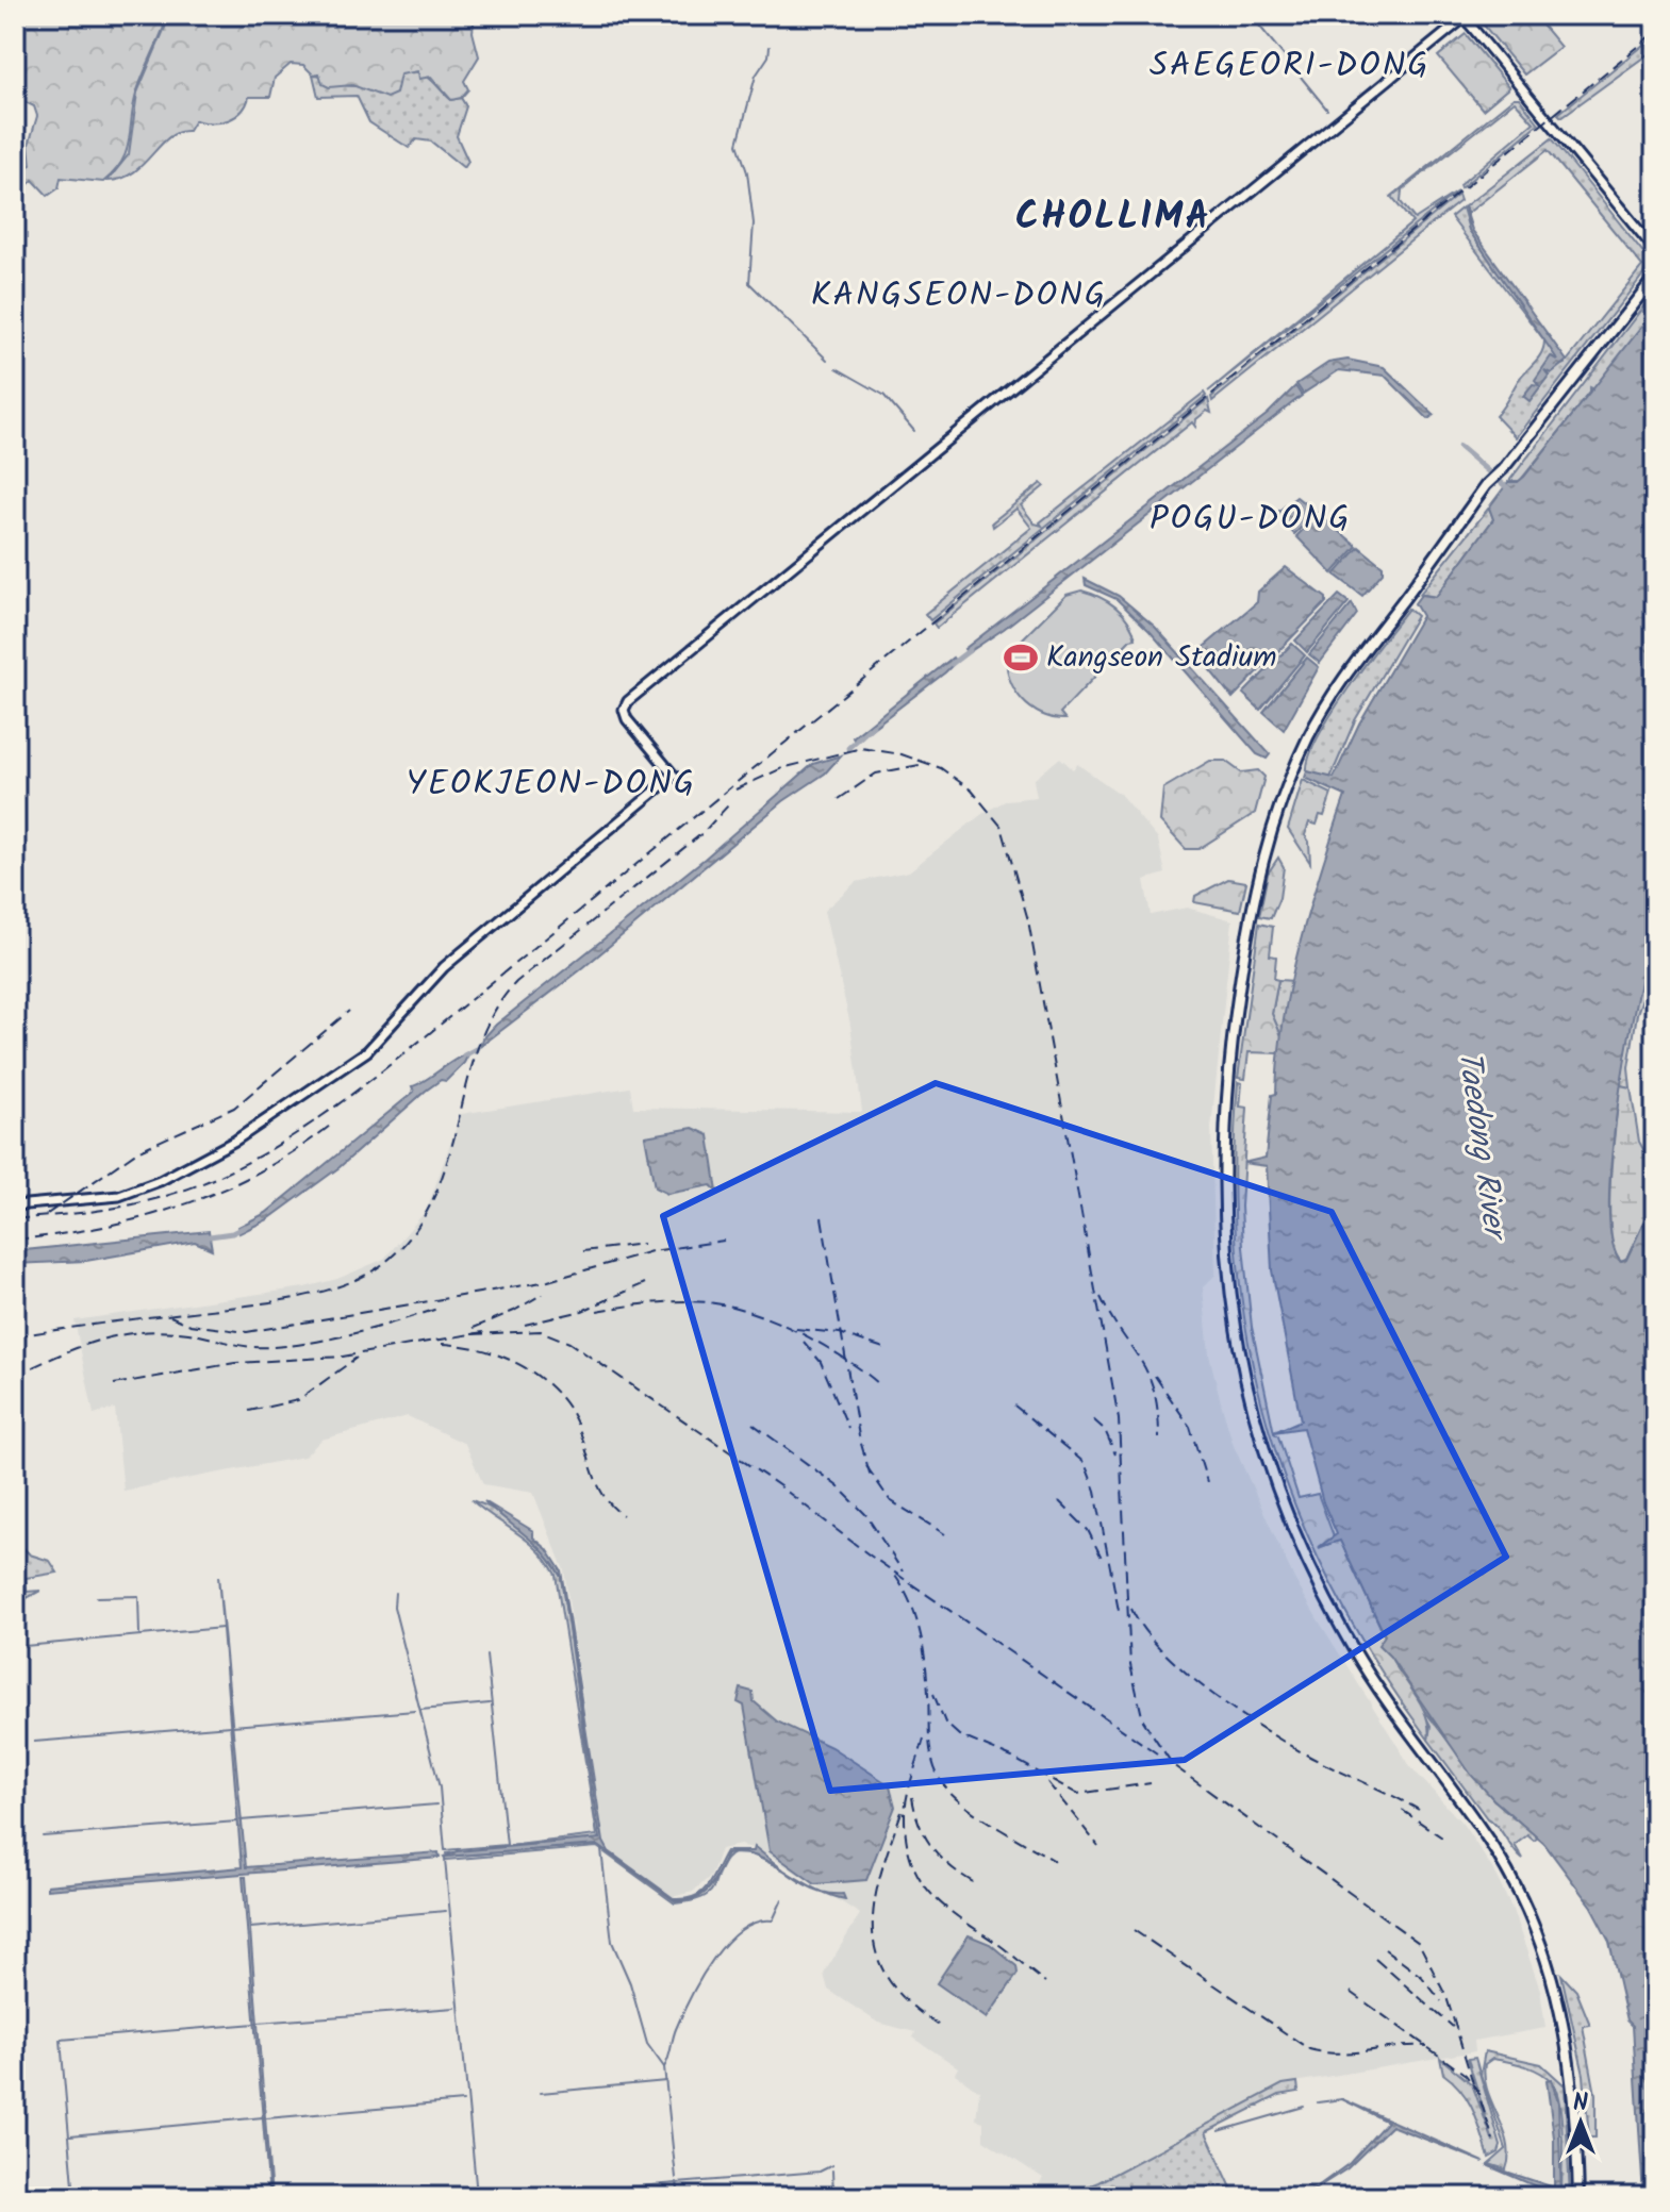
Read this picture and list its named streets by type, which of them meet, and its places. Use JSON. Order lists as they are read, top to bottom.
{
  "districts": [
    "SAEGEORI-DONG",
    "CHOLLIMA",
    "KANGSEON-DONG",
    "POGU-DONG",
    "YEOKJEON-DONG"
  ],
  "water": ["Taedong River"],
  "places": {
    "sports": ["Kangseon Stadium"]
  },
  "north": "top"
}
